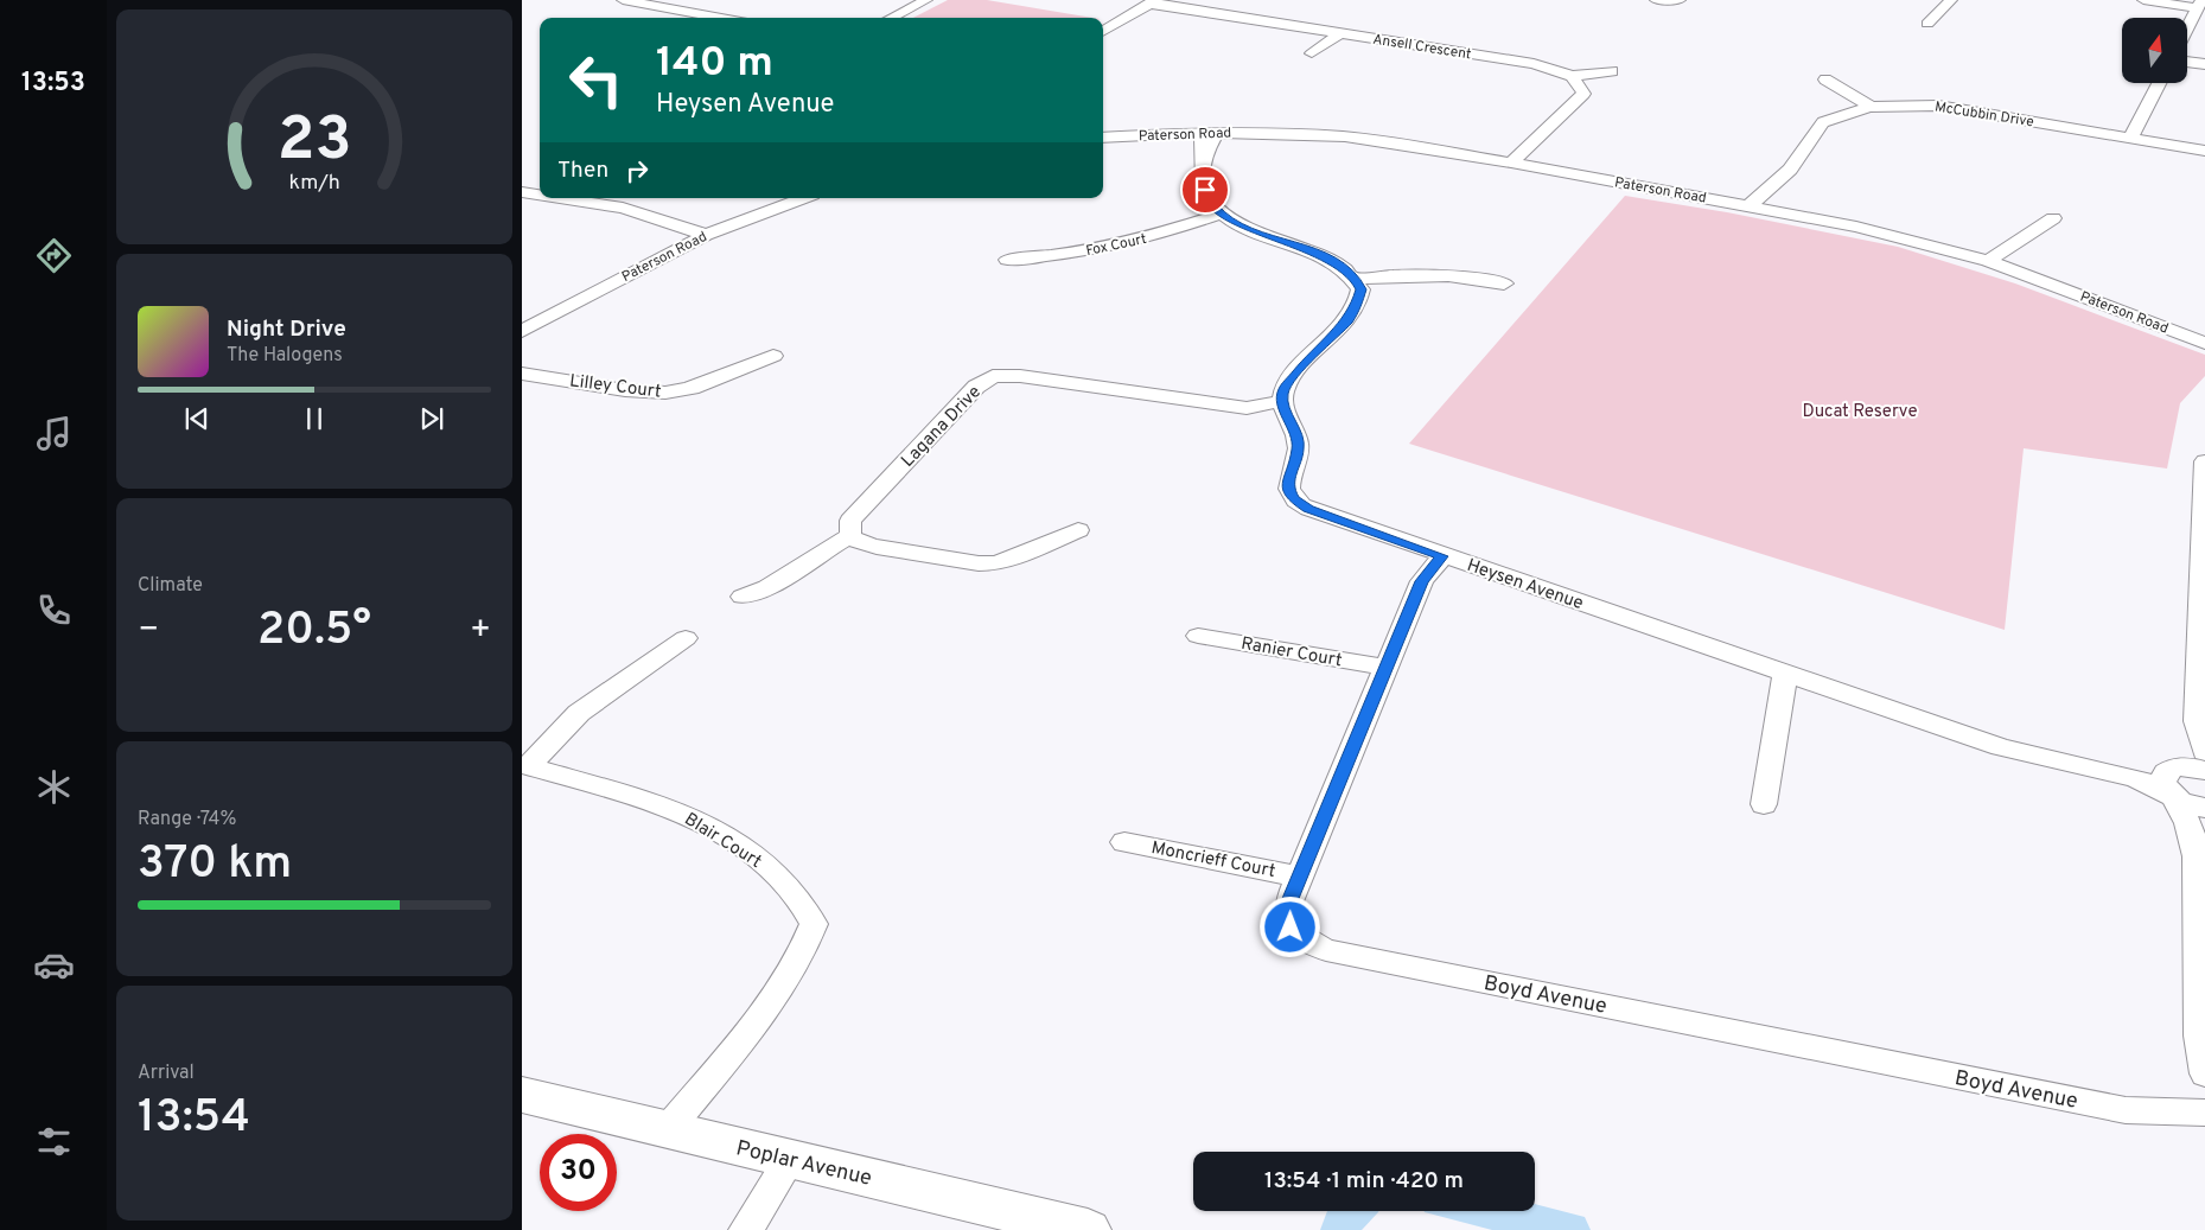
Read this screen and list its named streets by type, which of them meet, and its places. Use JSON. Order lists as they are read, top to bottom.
{
  "streets": {
    "street": [
      "Ansell Crescent",
      "McCubbin Drive",
      "Paterson Road",
      "Fox Court",
      "Lilley Court",
      "Lagana Drive",
      "Heysen Avenue",
      "Ranier Court",
      "Blair Court",
      "Moncrieff Court",
      "Boyd Avenue",
      "Poplar Avenue"
    ]
  },
  "crossings": [
    ["McCubbin Drive", "Paterson Road"],
    ["Lagana Drive", "Heysen Avenue"],
    ["Heysen Avenue", "Boyd Avenue"],
    ["Ranier Court", "Boyd Avenue"],
    ["Blair Court", "Poplar Avenue"],
    ["Moncrieff Court", "Boyd Avenue"]
  ],
  "parks": ["Ducat Reserve"],
  "north": "top",
  "page": {
    "tabs": "13:53",
    "turn": ["140 m", "Heysen Avenue"],
    "then": "Then",
    "song": ["Night Drive", "The Halogens"],
    "tile": [
      "Climate",
      ["Range · 74%", "370 km"],
      ["Arrival", "13:54"]
    ],
    "heat": ["−", "20.5°", "+"],
    "limit": "30",
    "trip": "13:54 · 1 min · 420 m",
    "gauge": ["23", "km/h"]
  }
}
